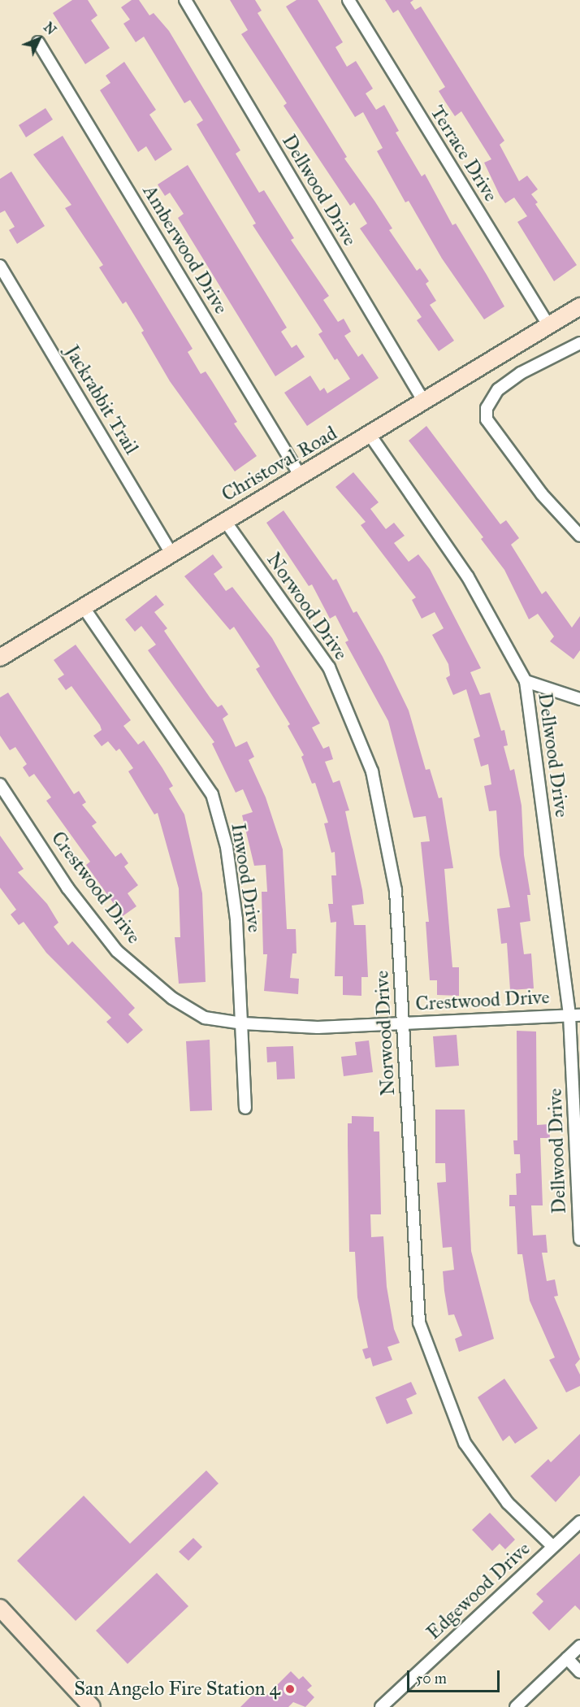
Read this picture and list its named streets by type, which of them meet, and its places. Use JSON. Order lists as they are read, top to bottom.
{
  "streets": {
    "street": [
      "Terrace Drive",
      "Dellwood Drive",
      "Amberwood Drive",
      "Jackrabbit Trail",
      "Christoval Road",
      "Norwood Drive",
      "Inwood Drive",
      "Crestwood Drive",
      "Edgewood Drive"
    ]
  },
  "crossings": [
    ["Terrace Drive", "Christoval Road"],
    ["Dellwood Drive", "Christoval Road"],
    ["Dellwood Drive", "Crestwood Drive"],
    ["Amberwood Drive", "Christoval Road"],
    ["Jackrabbit Trail", "Christoval Road"],
    ["Christoval Road", "Norwood Drive"],
    ["Christoval Road", "Inwood Drive"],
    ["Norwood Drive", "Crestwood Drive"],
    ["Norwood Drive", "Edgewood Drive"],
    ["Inwood Drive", "Crestwood Drive"]
  ],
  "places": ["San Angelo Fire Station 4"],
  "scale_bar": "50 m",
  "north": "top right"
}
